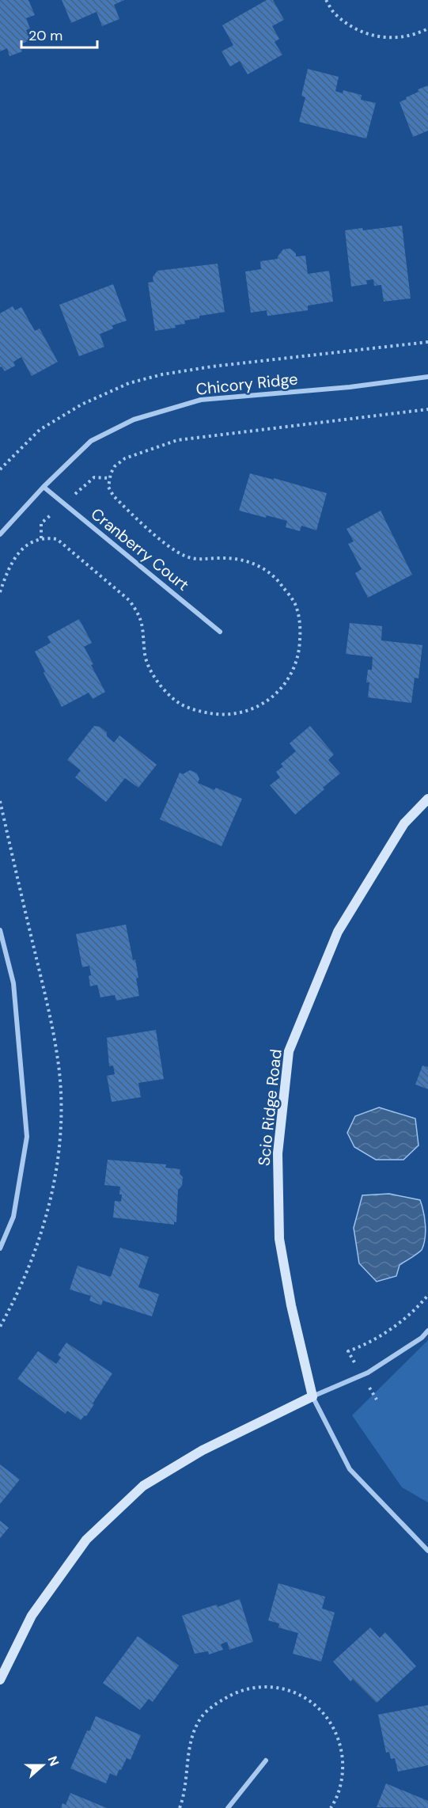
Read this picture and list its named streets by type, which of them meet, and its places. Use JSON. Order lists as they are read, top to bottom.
{
  "streets": {
    "street": ["Chicory Ridge", "Cranberry Court", "Scio Ridge Road"]
  },
  "crossings": [
    ["Chicory Ridge", "Cranberry Court"]
  ],
  "scale_bar": "20 m",
  "north": "right"
}
